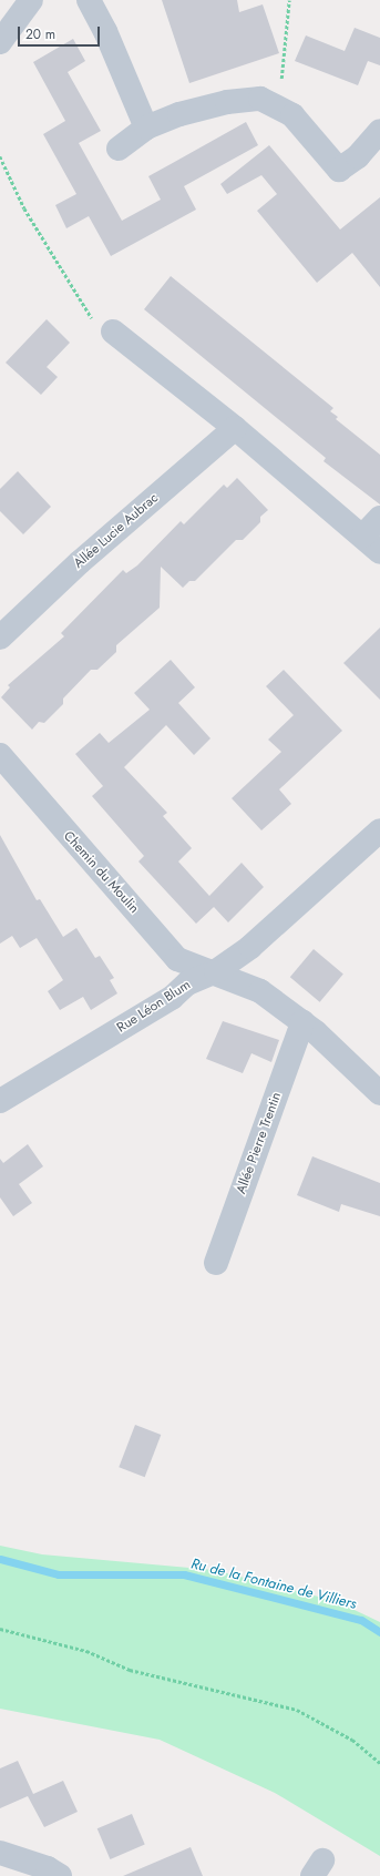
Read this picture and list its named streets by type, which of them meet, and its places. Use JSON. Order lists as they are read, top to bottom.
{
  "streets": {
    "street": [
      "Allée Lucie Aubrac",
      "Chemin du Moulin",
      "Rue Léon Blum",
      "Allée Pierre Trentin"
    ]
  },
  "crossings": [
    ["Chemin du Moulin", "Rue Léon Blum"],
    ["Chemin du Moulin", "Allée Pierre Trentin"]
  ],
  "water": ["Ru de la Fontaine de Villiers"],
  "scale_bar": "20 m"
}
